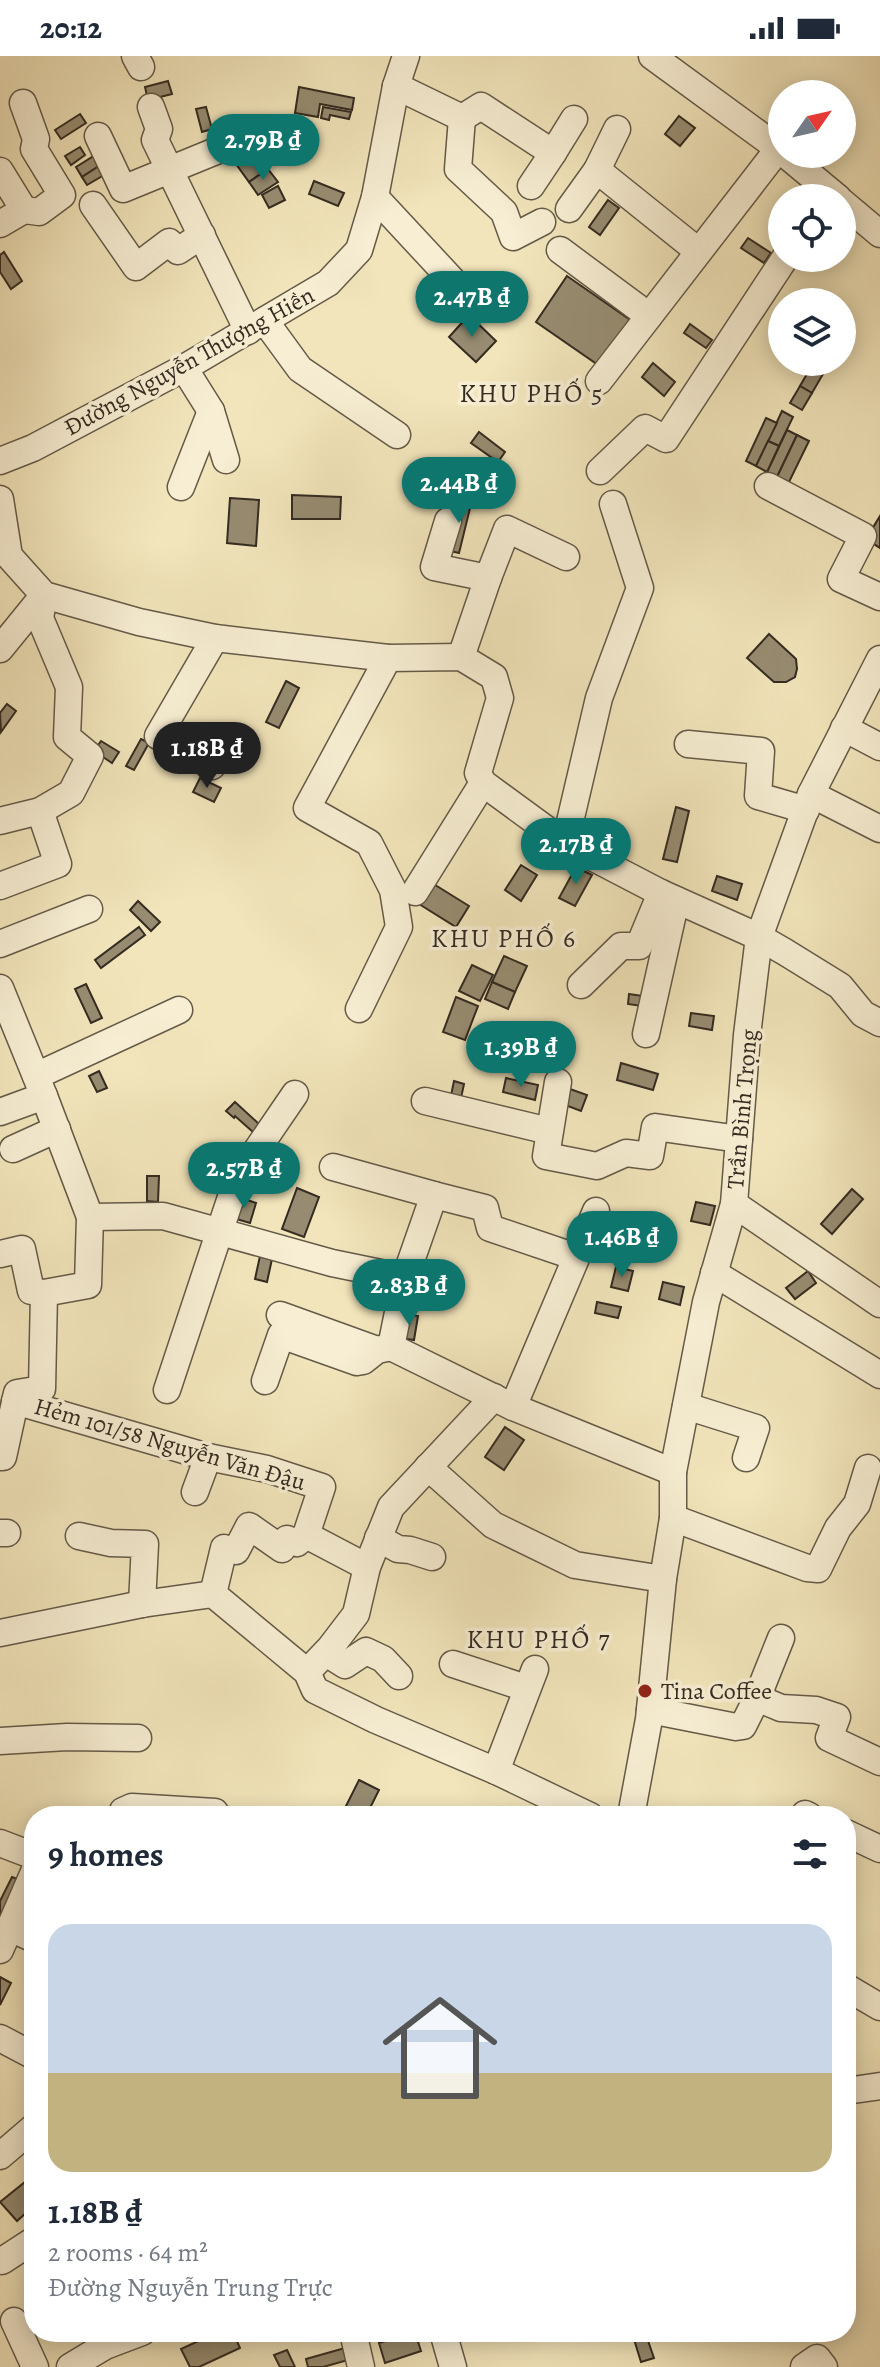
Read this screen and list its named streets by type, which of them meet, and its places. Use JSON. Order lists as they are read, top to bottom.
{
  "streets": {
    "street": ["Đường Nguyễn Thượng Hiền", "Trần Bình Trọng", "Hẻm 101/58 Nguyễn Văn Đậu"]
  },
  "districts": ["KHU PHỐ 5", "KHU PHỐ 6", "KHU PHỐ 7"],
  "places": ["Tina Coffee"],
  "north": "top right",
  "page": {
    "status": "20:12",
    "price": [
      "2.79B ₫",
      "2.47B ₫",
      "2.44B ₫",
      "1.18B ₫",
      "2.17B ₫",
      "1.39B ₫",
      "2.57B ₫",
      "1.46B ₫",
      "2.83B ₫"
    ],
    "heading": "9 homes",
    "list": [
      {
        "name": "1.18B ₫",
        "note": "2 rooms · 64 m² · Đường Nguyễn Trung Trực"
      }
    ]
  }
}
